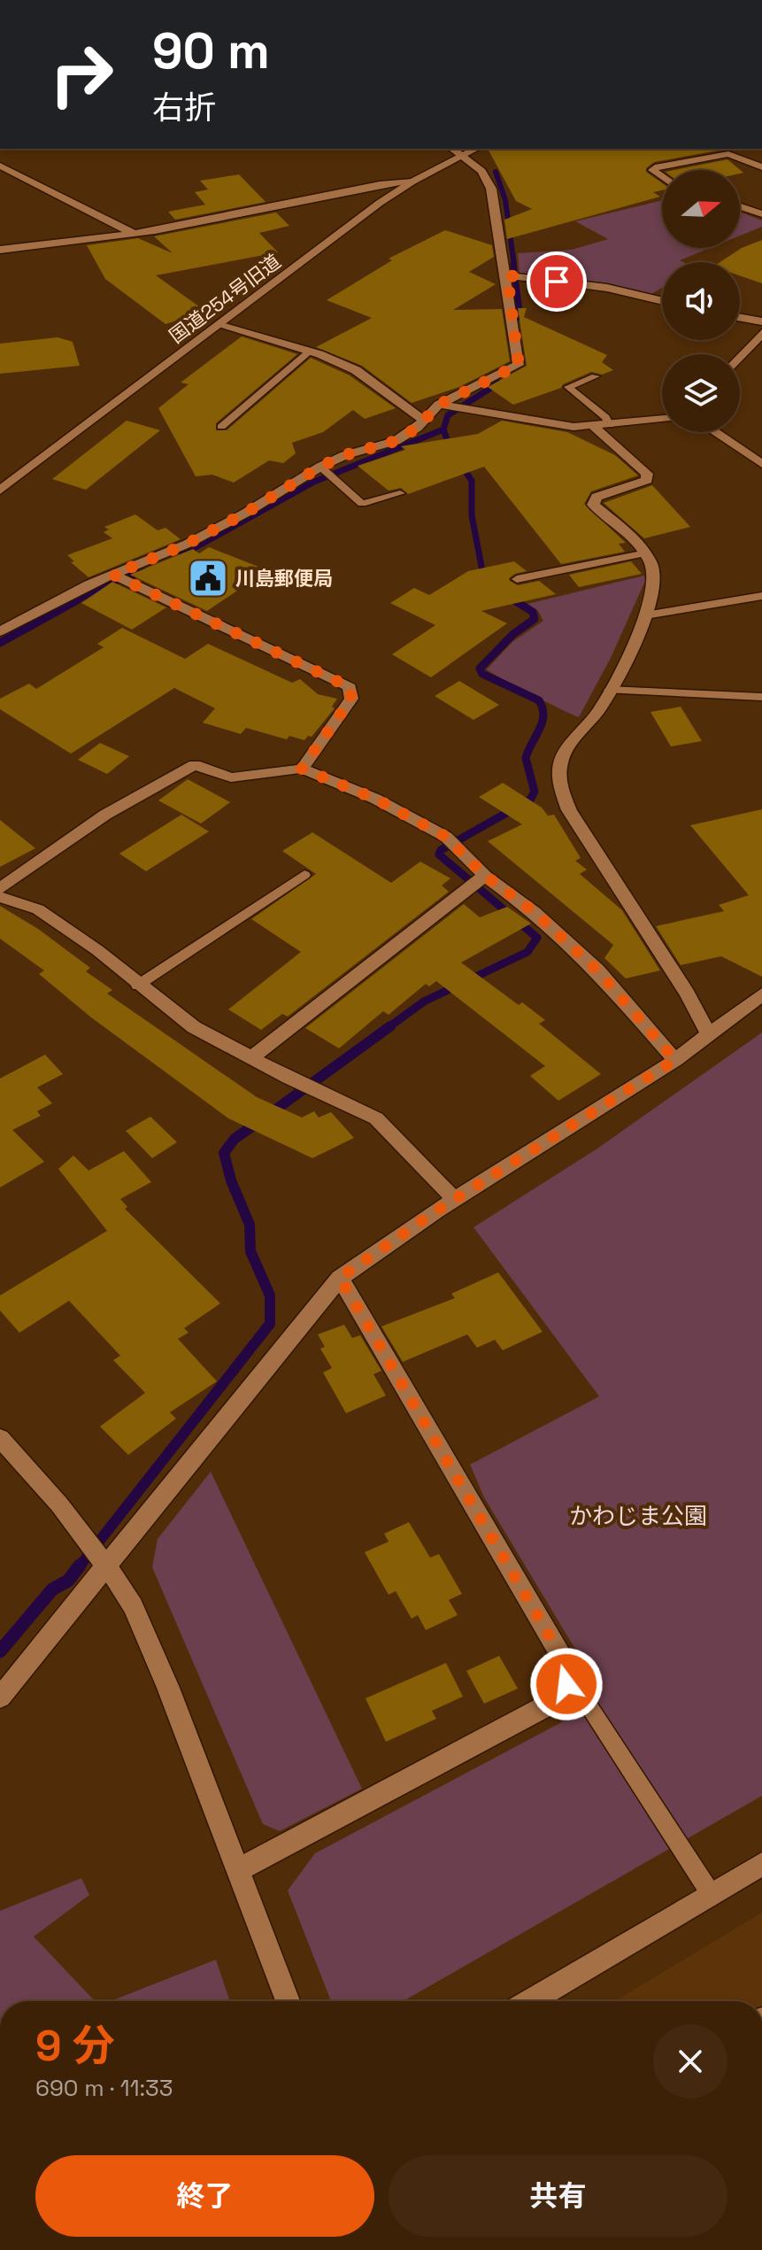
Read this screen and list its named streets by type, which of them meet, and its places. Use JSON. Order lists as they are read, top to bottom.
{
  "streets": {
    "street": ["国道254号旧道"]
  },
  "parks": ["かわじま公園"],
  "places": {
    "public building": ["川島郵便局"]
  },
  "north": "right",
  "page": {
    "turn": ["90 m", "右折"],
    "heading": ["9 分", "690 m · 11:33"],
    "buttons": ["終了", "共有"]
  }
}
